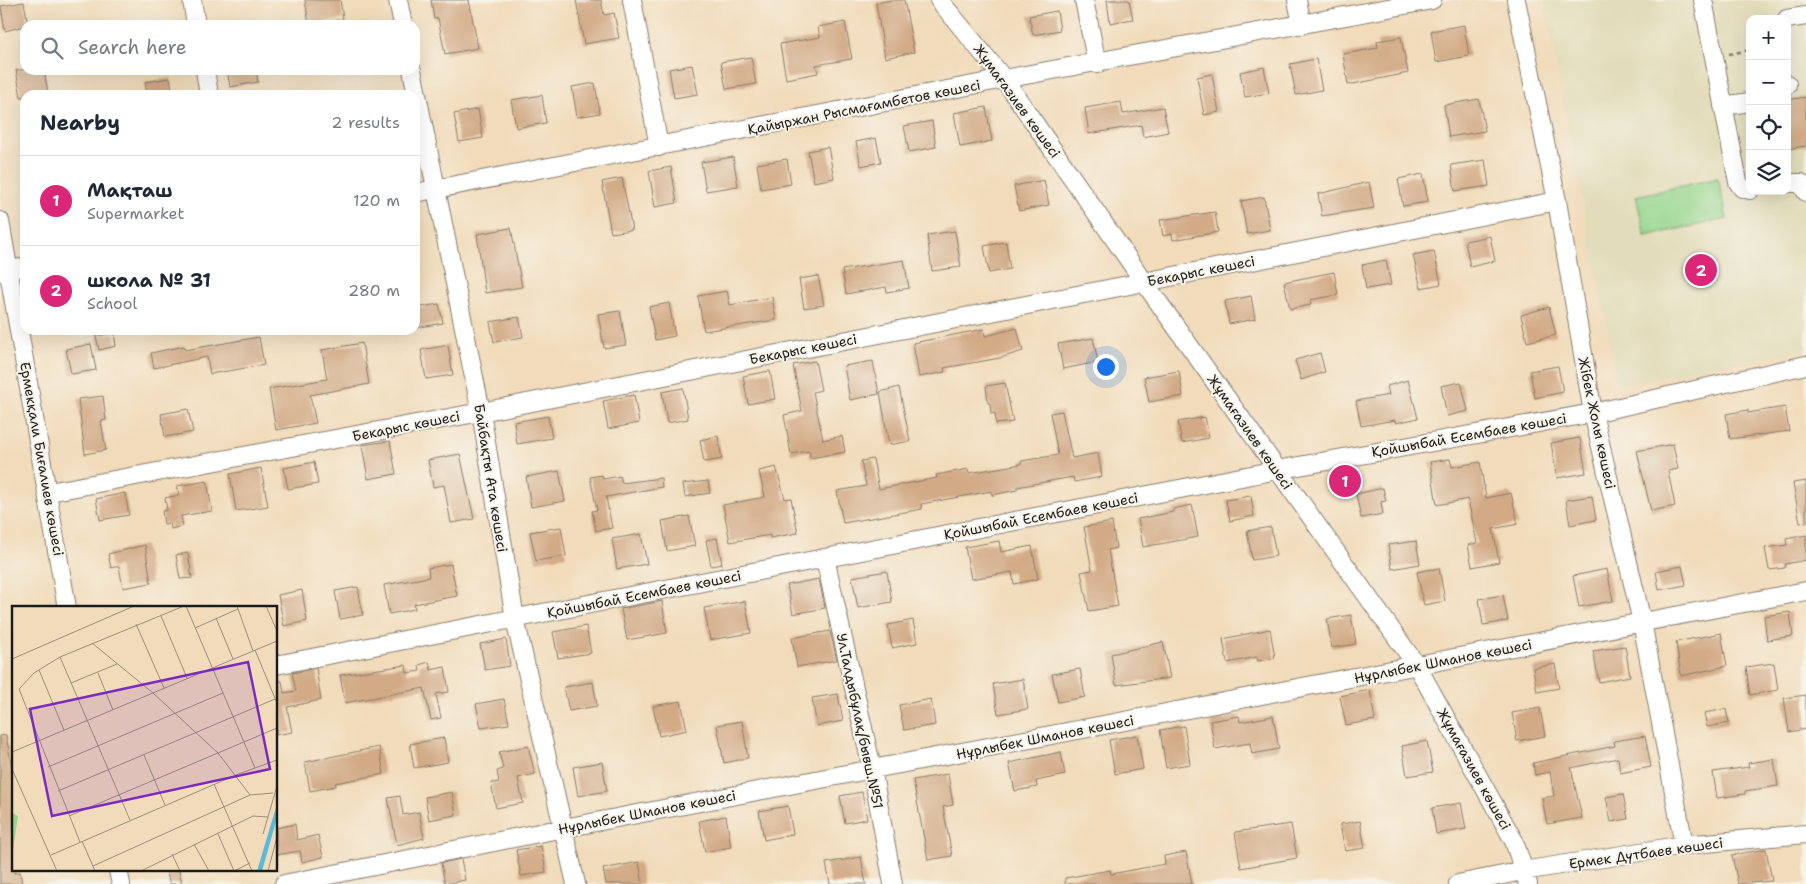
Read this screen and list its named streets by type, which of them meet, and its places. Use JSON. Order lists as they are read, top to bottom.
{
  "streets": {
    "street": [
      "Жұмағазиев көшесі",
      "Қайыржан Рысмағамбетов көшесі",
      "Бекарыс көшесі",
      "Жібек Жолы көшесі",
      "Қойшыбай Есембаев көшесі",
      "Ермекқали Биғалиев көшесі",
      "Байбақты Ата көшесі",
      "Нұрлыбек Шманов көшесі",
      "Ул.Талдыбұлақ/бывш.№51",
      "Ермек Дүтбаев көшесi"
    ]
  },
  "crossings": [
    ["Жұмағазиев көшесі", "Қайыржан Рысмағамбетов көшесі"],
    ["Жұмағазиев көшесі", "Бекарыс көшесі"],
    ["Жұмағазиев көшесі", "Қойшыбай Есембаев көшесі"],
    ["Жұмағазиев көшесі", "Нұрлыбек Шманов көшесі"],
    ["Жұмағазиев көшесі", "Ермек Дүтбаев көшесi"],
    ["Қайыржан Рысмағамбетов көшесі", "Байбақты Ата көшесі"],
    ["Бекарыс көшесі", "Жібек Жолы көшесі"],
    ["Бекарыс көшесі", "Ермекқали Биғалиев көшесі"],
    ["Бекарыс көшесі", "Байбақты Ата көшесі"],
    ["Жібек Жолы көшесі", "Қойшыбай Есембаев көшесі"],
    ["Жібек Жолы көшесі", "Нұрлыбек Шманов көшесі"],
    ["Жібек Жолы көшесі", "Ермек Дүтбаев көшесi"],
    ["Қойшыбай Есембаев көшесі", "Байбақты Ата көшесі"],
    ["Қойшыбай Есембаев көшесі", "Ул.Талдыбұлақ/бывш.№51"],
    ["Байбақты Ата көшесі", "Нұрлыбек Шманов көшесі"],
    ["Нұрлыбек Шманов көшесі", "Ул.Талдыбұлақ/бывш.№51"]
  ],
  "page": {
    "map_buttons": ["+", "−"],
    "search": "Search here",
    "heading": ["Nearby", "2 results"],
    "list": [
      {
        "mark": "1",
        "name": "Мақташ",
        "note": "Supermarket",
        "value": "120 m"
      },
      {
        "mark": "2",
        "name": "школа № 31",
        "note": "School",
        "value": "280 m"
      }
    ],
    "pins": ["2", "1"]
  }
}
